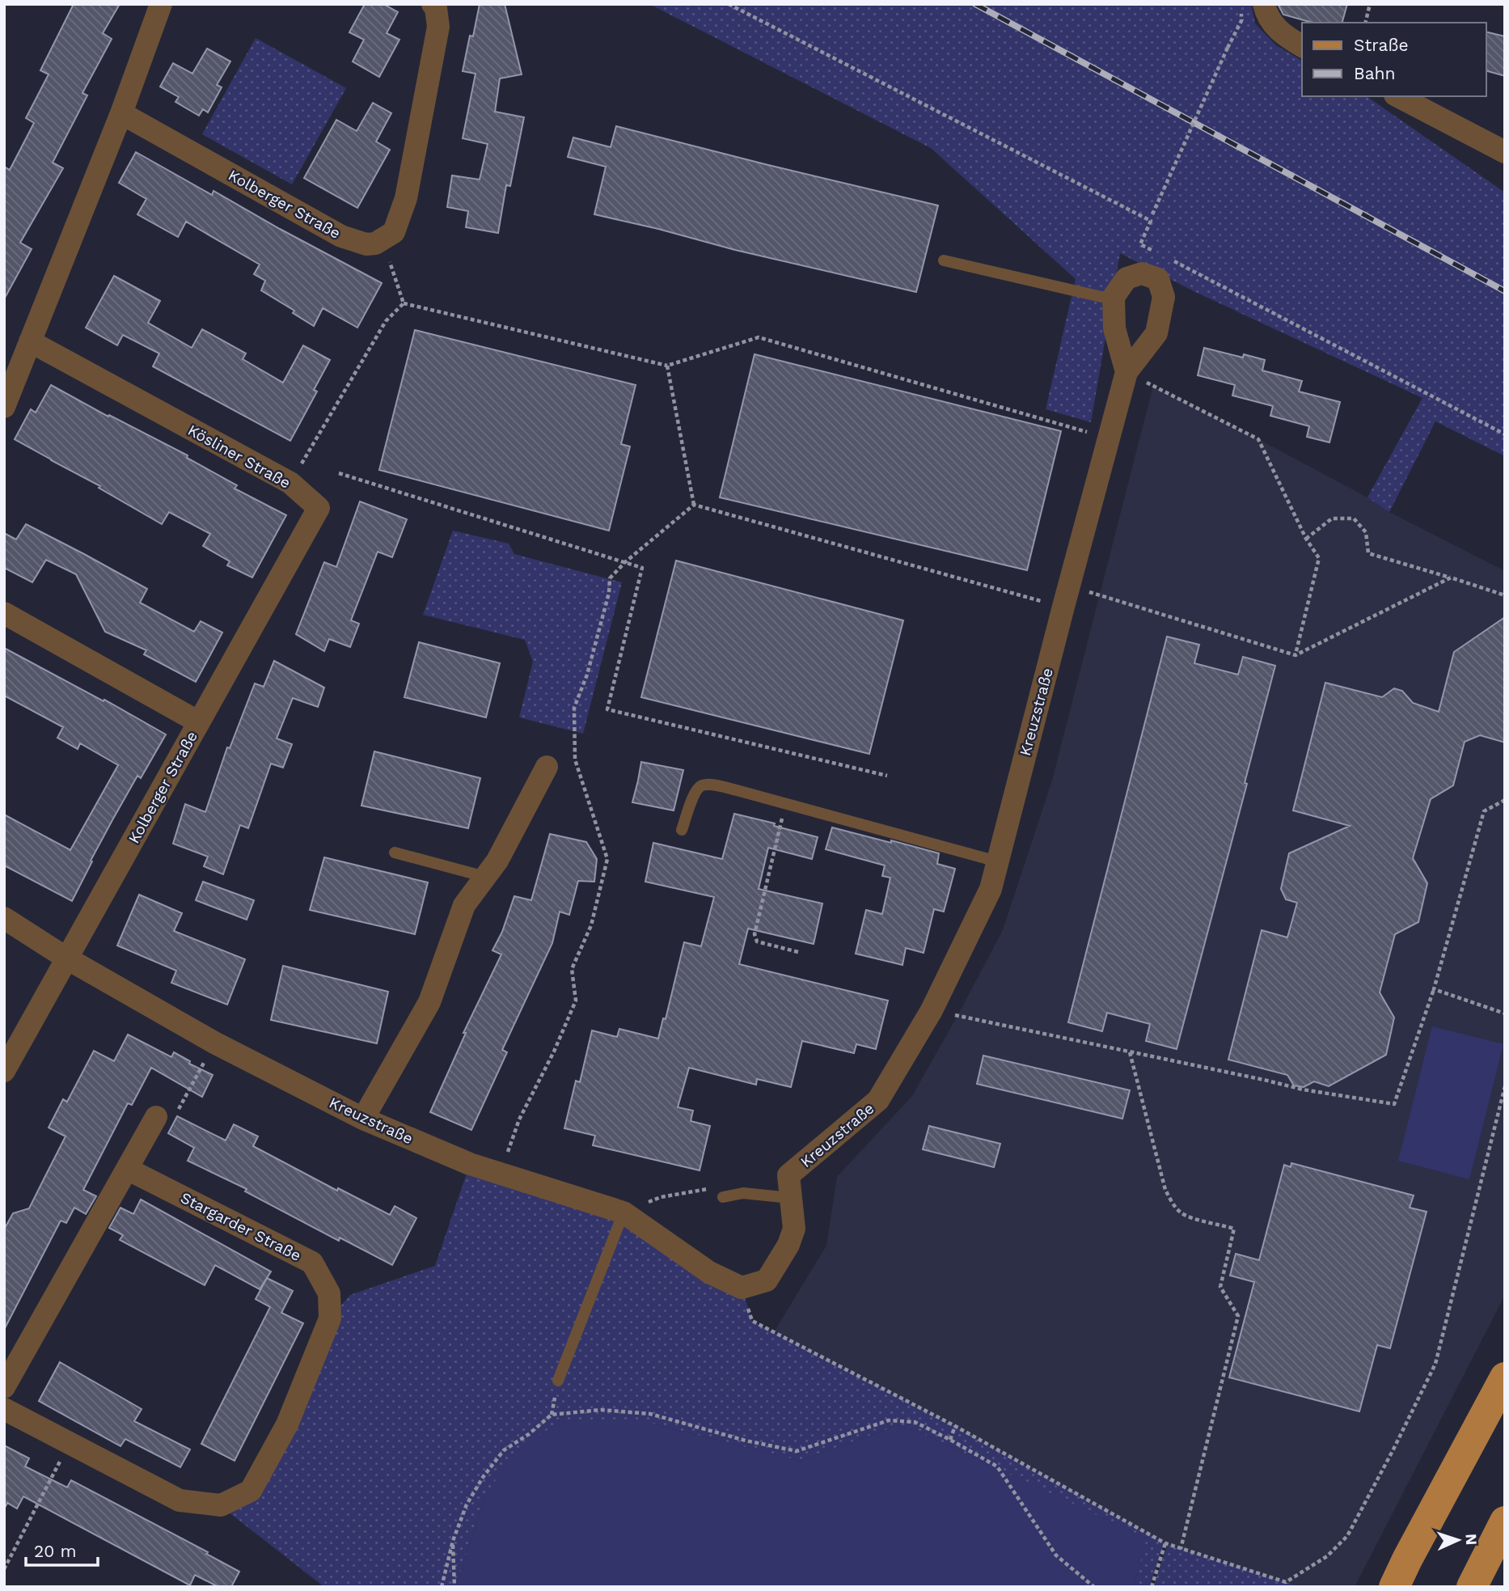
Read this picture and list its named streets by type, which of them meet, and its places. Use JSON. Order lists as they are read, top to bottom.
{
  "streets": {
    "street": [
      "Kolberger Straße",
      "Kösliner Straße",
      "Kreuzstraße",
      "Stargarder Straße"
    ]
  },
  "crossings": [
    ["Kolberger Straße", "Kösliner Straße"],
    ["Kolberger Straße", "Kreuzstraße"]
  ],
  "legend": ["Straße", "Bahn"],
  "scale_bar": "20 m",
  "north": "right"
}
